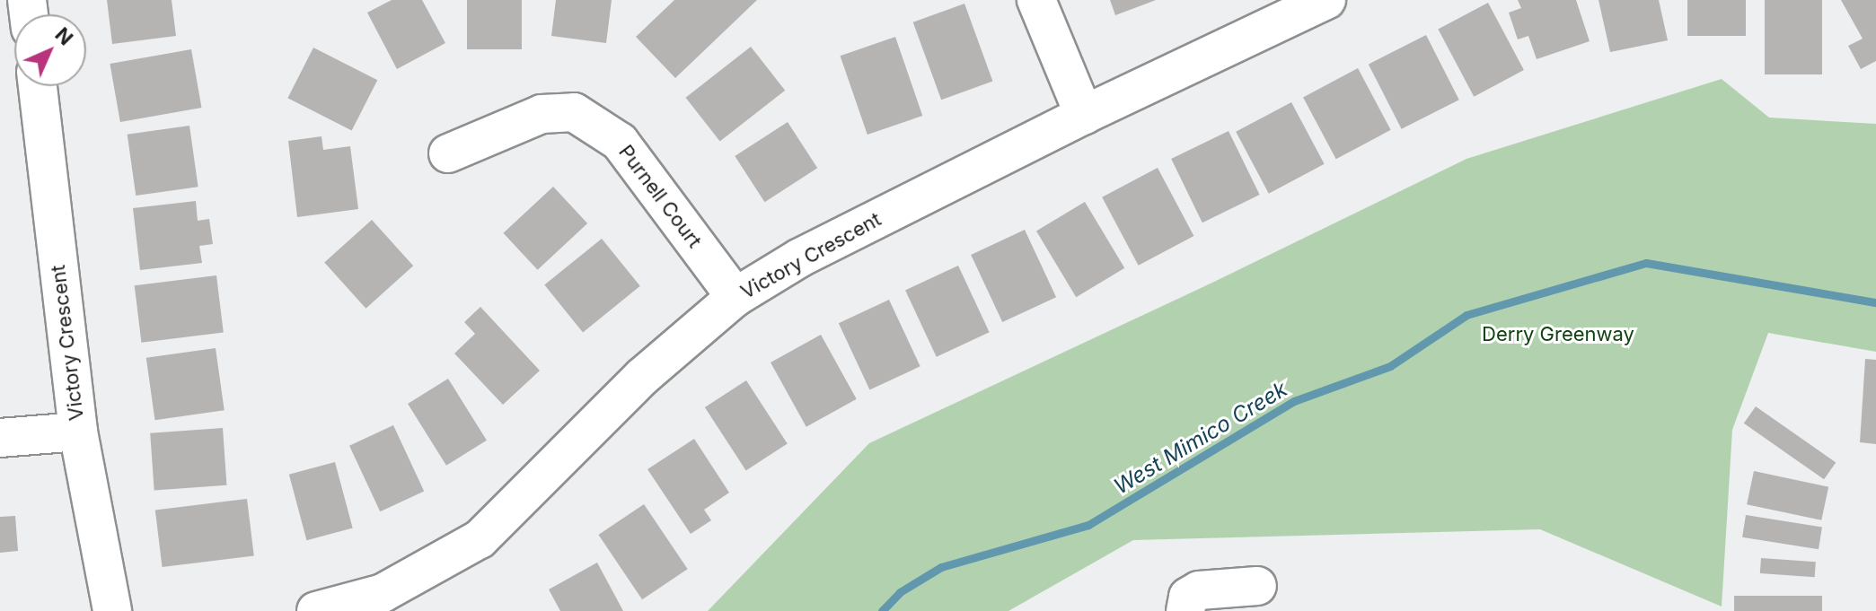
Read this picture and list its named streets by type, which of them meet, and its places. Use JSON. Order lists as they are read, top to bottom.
{
  "streets": {
    "street": ["Purnell Court", "Victory Crescent"]
  },
  "crossings": [
    ["Purnell Court", "Victory Crescent"]
  ],
  "water": ["West Mimico Creek"],
  "parks": ["Derry Greenway"],
  "north": "top right"
}
